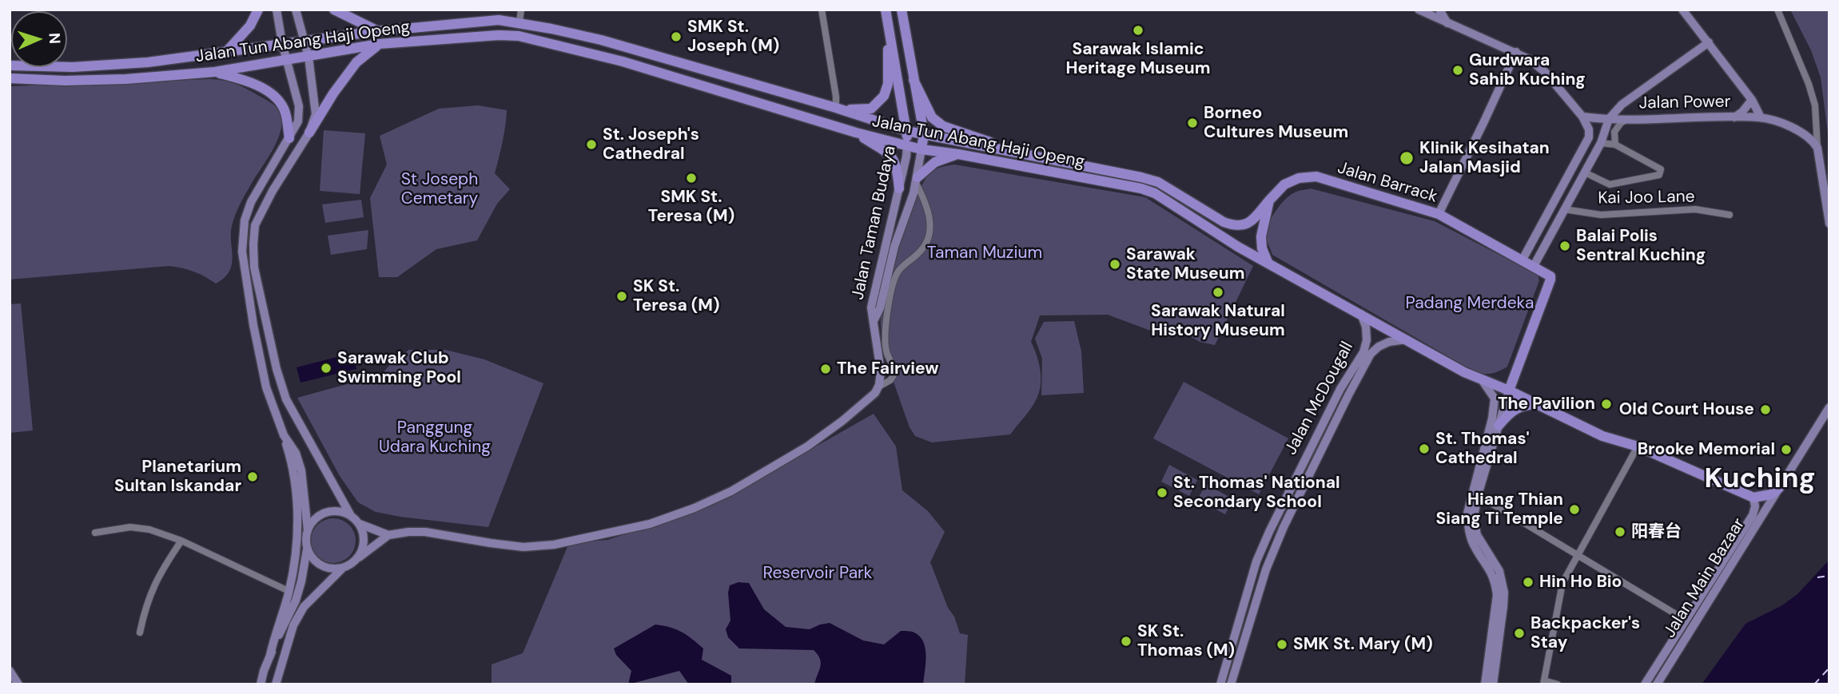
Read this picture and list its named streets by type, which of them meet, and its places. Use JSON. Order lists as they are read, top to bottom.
{
  "streets": {
    "main road": [
      "Jalan Tun Abang Haji Openg",
      "Jalan Power",
      "Jalan Barrack",
      "Jalan Taman Budaya",
      "Jalan McDougall",
      "Jalan Main Bazaar"
    ],
    "street": ["Kai Joo Lane"]
  },
  "crossings": [
    ["Jalan Tun Abang Haji Openg", "Jalan Barrack"],
    ["Jalan Tun Abang Haji Openg", "Jalan Taman Budaya"],
    ["Jalan Tun Abang Haji Openg", "Jalan McDougall"],
    ["Jalan Tun Abang Haji Openg", "Jalan Main Bazaar"]
  ],
  "districts": ["Kuching"],
  "parks": [
    "St Joseph Cemetary",
    "Taman Muzium",
    "Padang Merdeka",
    "Panggung Udara Kuching",
    "Reservoir Park"
  ],
  "places": [
    "Sarawak Islamic Heritage Museum",
    "SMK St. Joseph (M)",
    "Gurdwara Sahib Kuching",
    "Borneo Cultures Museum",
    "St. Joseph's Cathedral",
    "Klinik Kesihatan Jalan Masjid",
    "SMK St. Teresa (M)",
    "Balai Polis Sentral Kuching",
    "Sarawak State Museum",
    "Sarawak Natural History Museum",
    "SK St. Teresa (M)",
    "Sarawak Club Swimming Pool",
    "The Fairview",
    "The Pavilion",
    "Old Court House",
    "St. Thomas' Cathedral",
    "Brooke Memorial",
    "Planetarium Sultan Iskandar",
    "St. Thomas' National Secondary School",
    "Hiang Thian Siang Ti Temple",
    "阳春台",
    "Hin Ho Bio",
    "Backpacker's Stay",
    "SK St. Thomas (M)",
    "SMK St. Mary (M)"
  ],
  "north": "right"
}
